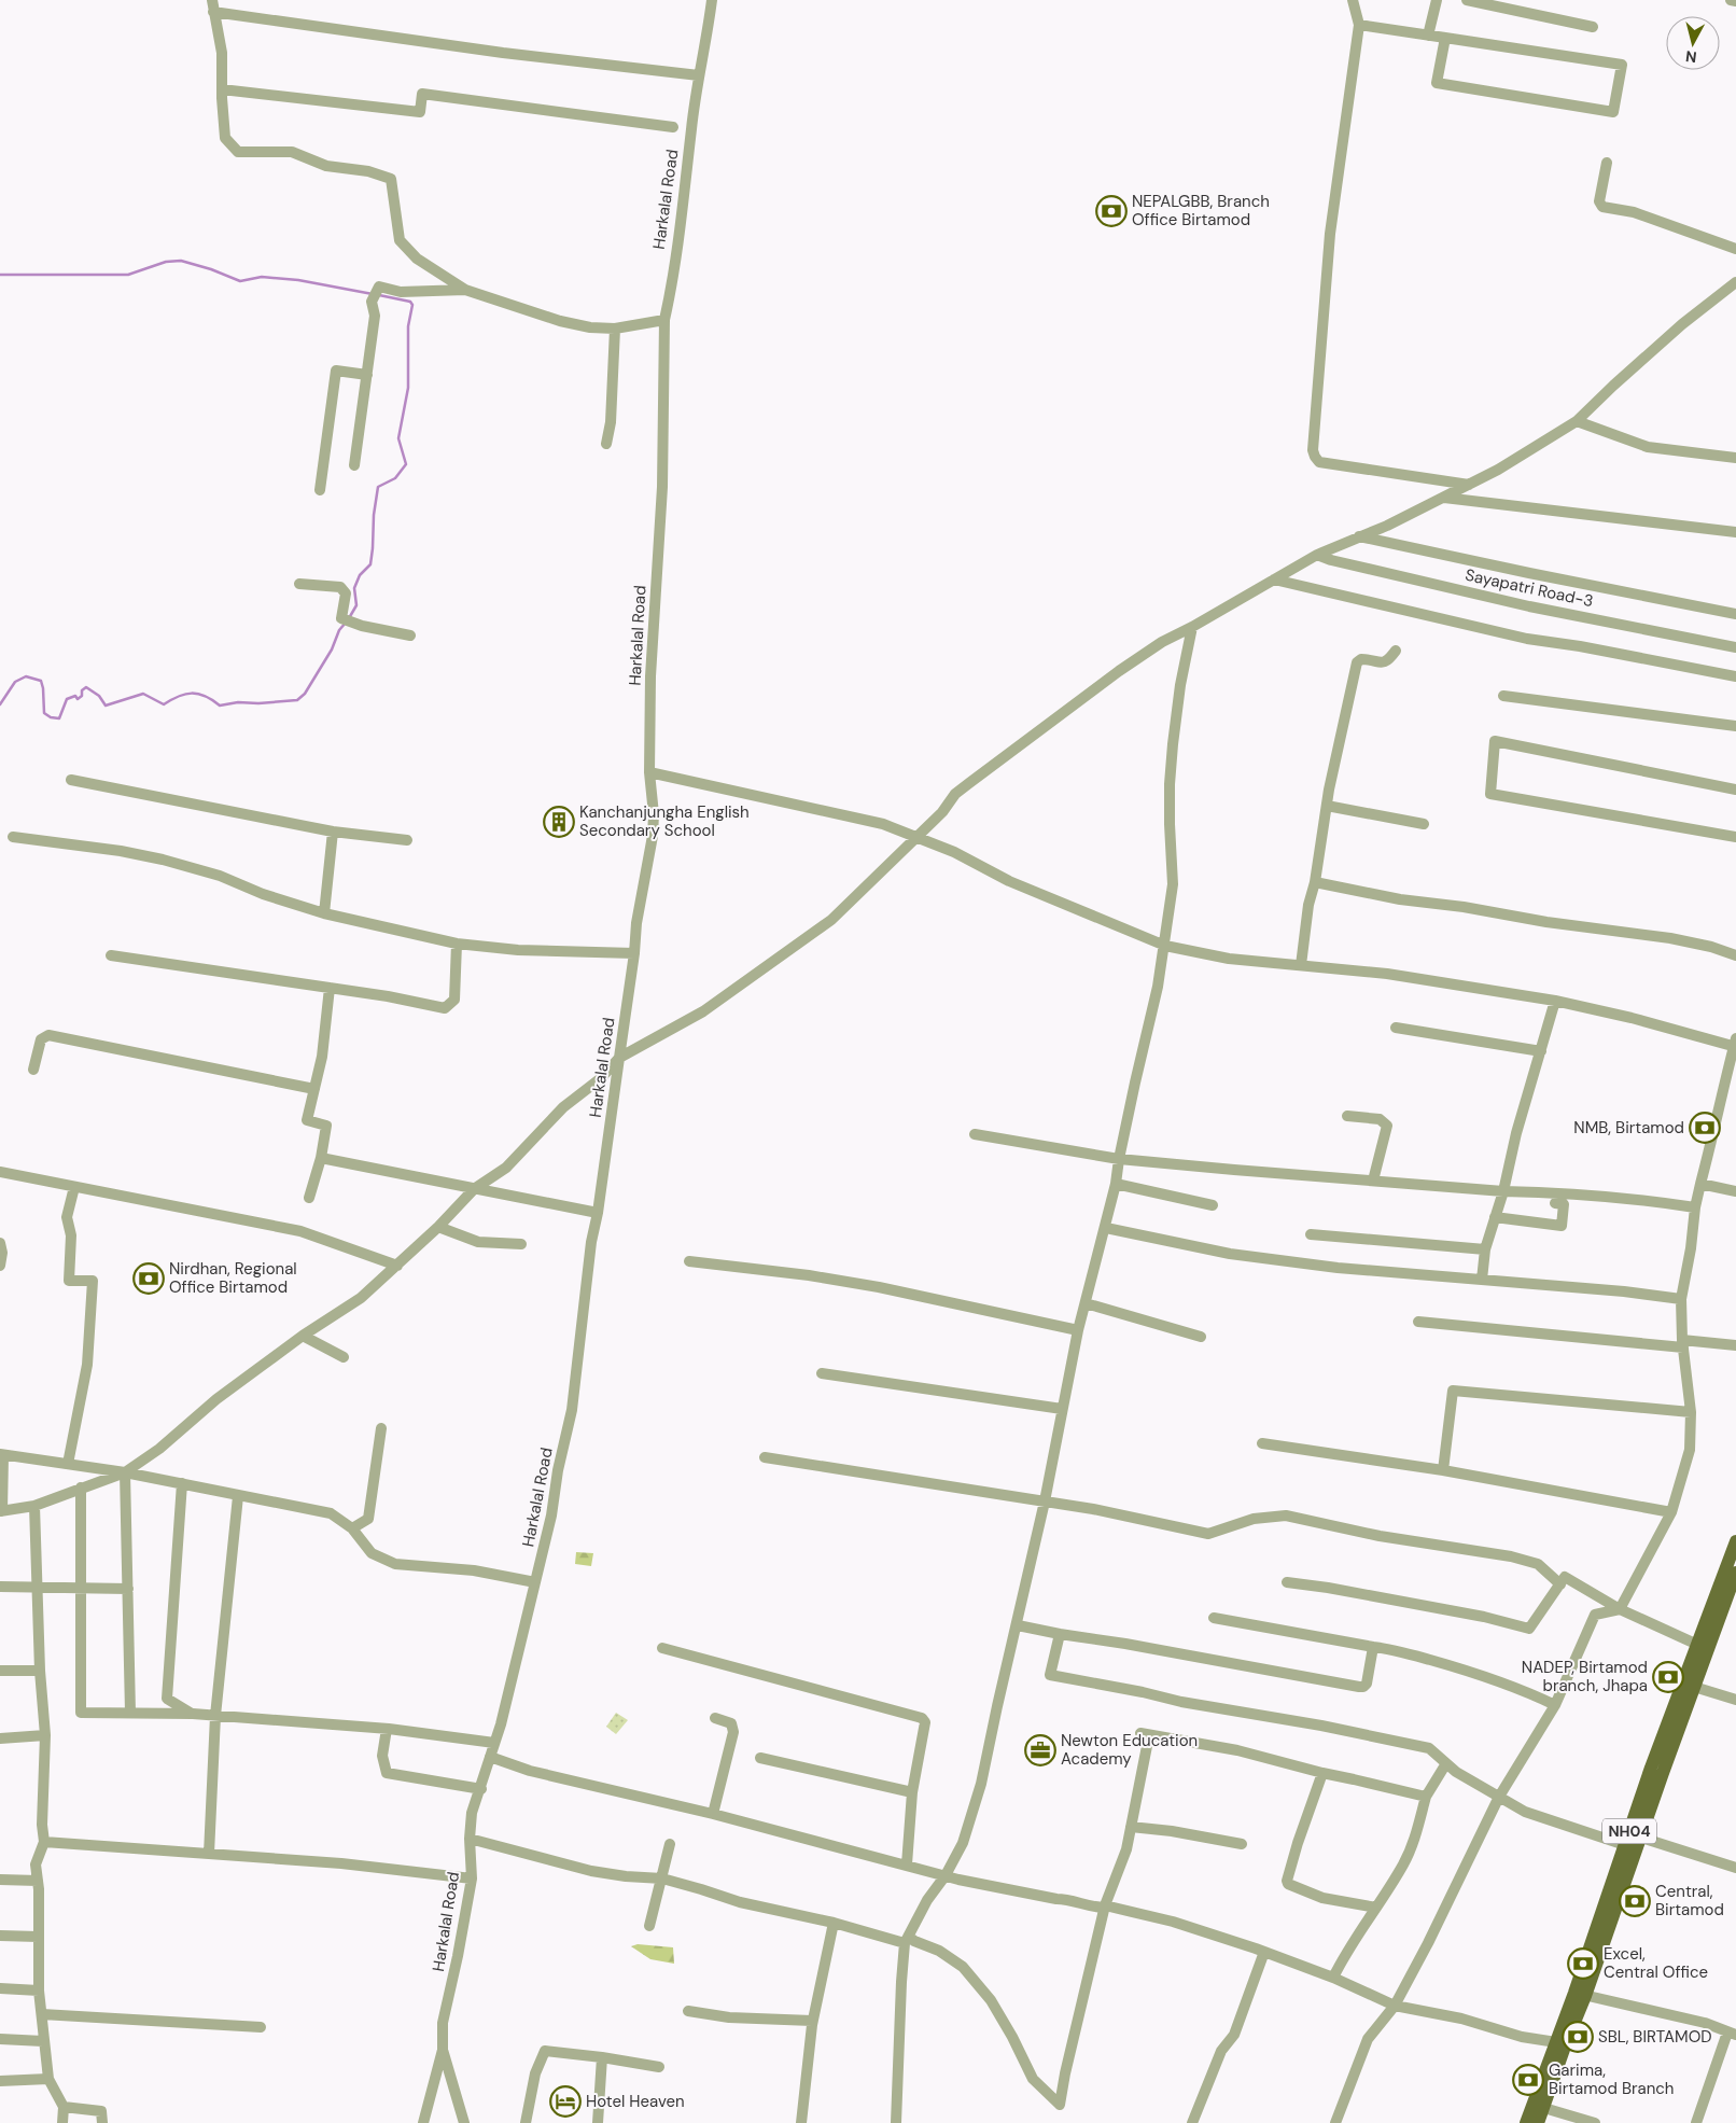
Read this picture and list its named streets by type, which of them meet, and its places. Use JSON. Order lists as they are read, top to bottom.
{
  "streets": {
    "main road": ["NH04"],
    "street": ["Harkalal Road", "Sayapatri Road-3"]
  },
  "places": {
    "bank": [
      "NEPALGBB, Branch Office Birtamod",
      "NMB, Birtamod",
      "Nirdhan, Regional Office Birtamod",
      "NADEP, Birtamod branch, Jhapa",
      "Central, Birtamod",
      "Excel, Central Office",
      "SBL, BIRTAMOD",
      "Garima, Birtamod Branch"
    ],
    "building": ["Kanchanjungha English Secondary School"],
    "office": ["Newton Education Academy"],
    "hotel": ["Hotel Heaven"]
  },
  "north": "bottom"
}
